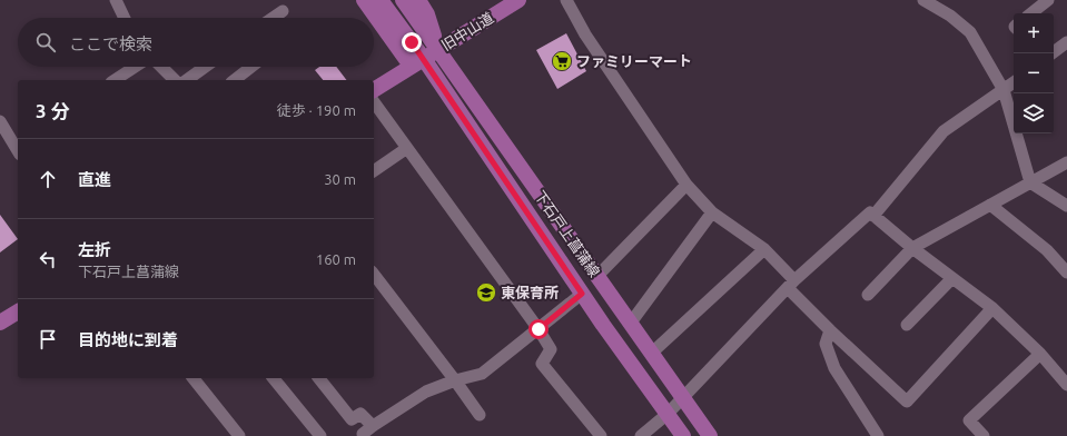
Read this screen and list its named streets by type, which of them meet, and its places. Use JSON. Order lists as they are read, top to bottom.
{
  "streets": {
    "main road": ["旧中山道", "下石戸上菖蒲線"]
  },
  "crossings": [
    ["旧中山道", "下石戸上菖蒲線"]
  ],
  "places": {
    "supermarket": ["ファミリーマート"],
    "school or university": ["東保育所"]
  },
  "page": {
    "map_buttons": ["+", "−"],
    "search": "ここで検索",
    "heading": ["3 分", "徒歩 · 190 m"],
    "list": [
      ["直進", "30 m"],
      ["左折", "下石戸上菖蒲線", "160 m"],
      "目的地に到着"
    ]
  }
}
